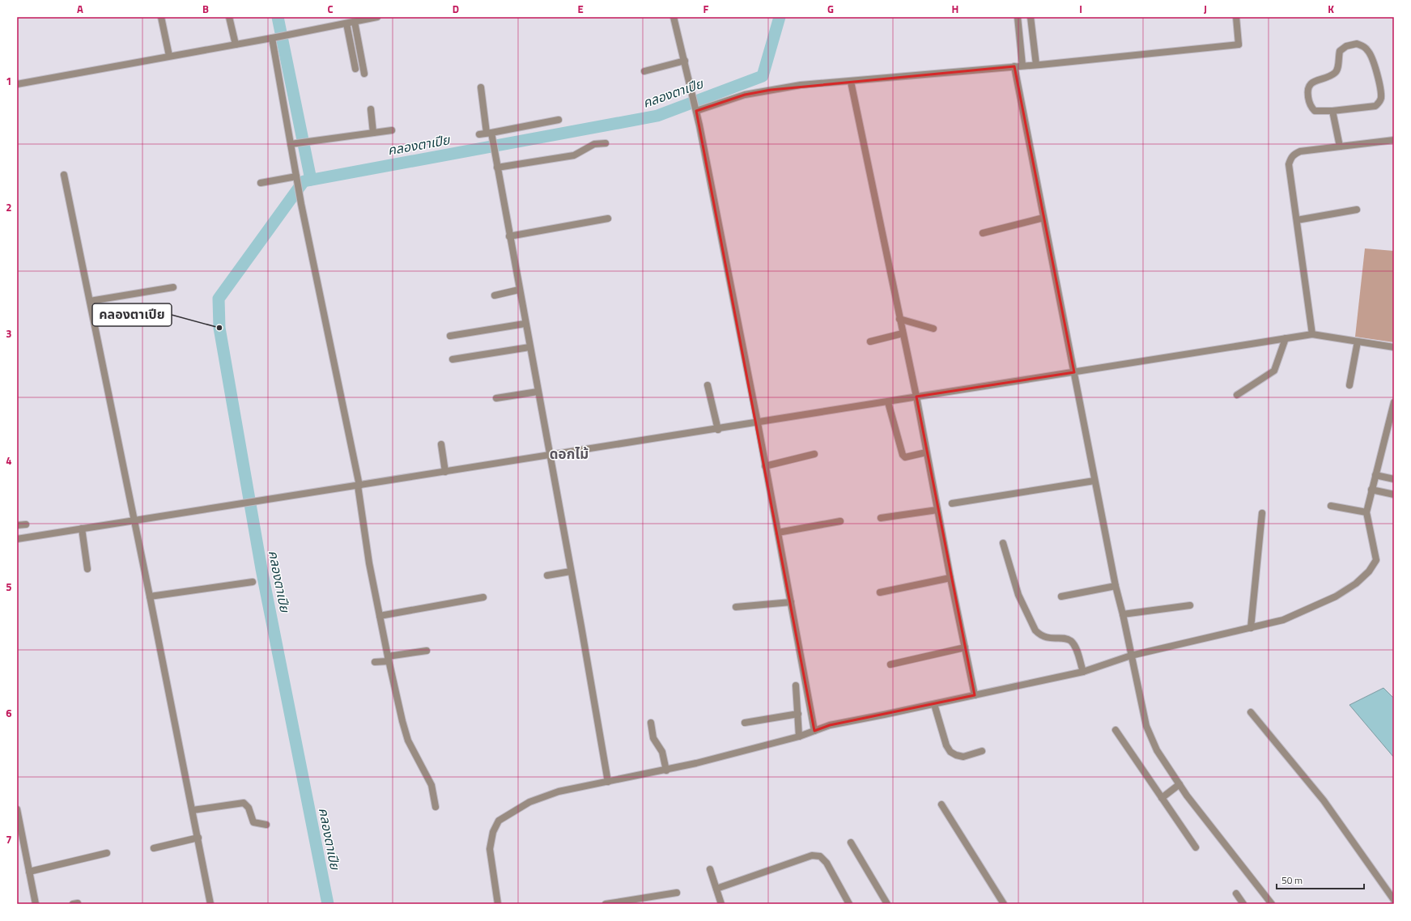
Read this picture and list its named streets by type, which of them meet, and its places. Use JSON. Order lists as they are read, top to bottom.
{
  "districts": ["ดอกไม้"],
  "water": ["คลองตาเปีย"],
  "places": ["คลองตาเปีย"],
  "scale_bar": "50 m",
  "grid": {
    "columns": [
      "A",
      "B",
      "C",
      "D",
      "E",
      "F",
      "G",
      "H",
      "I",
      "J",
      "K"
    ],
    "rows": [
      "1",
      "2",
      "3",
      "4",
      "5",
      "6",
      "7"
    ]
  }
}
